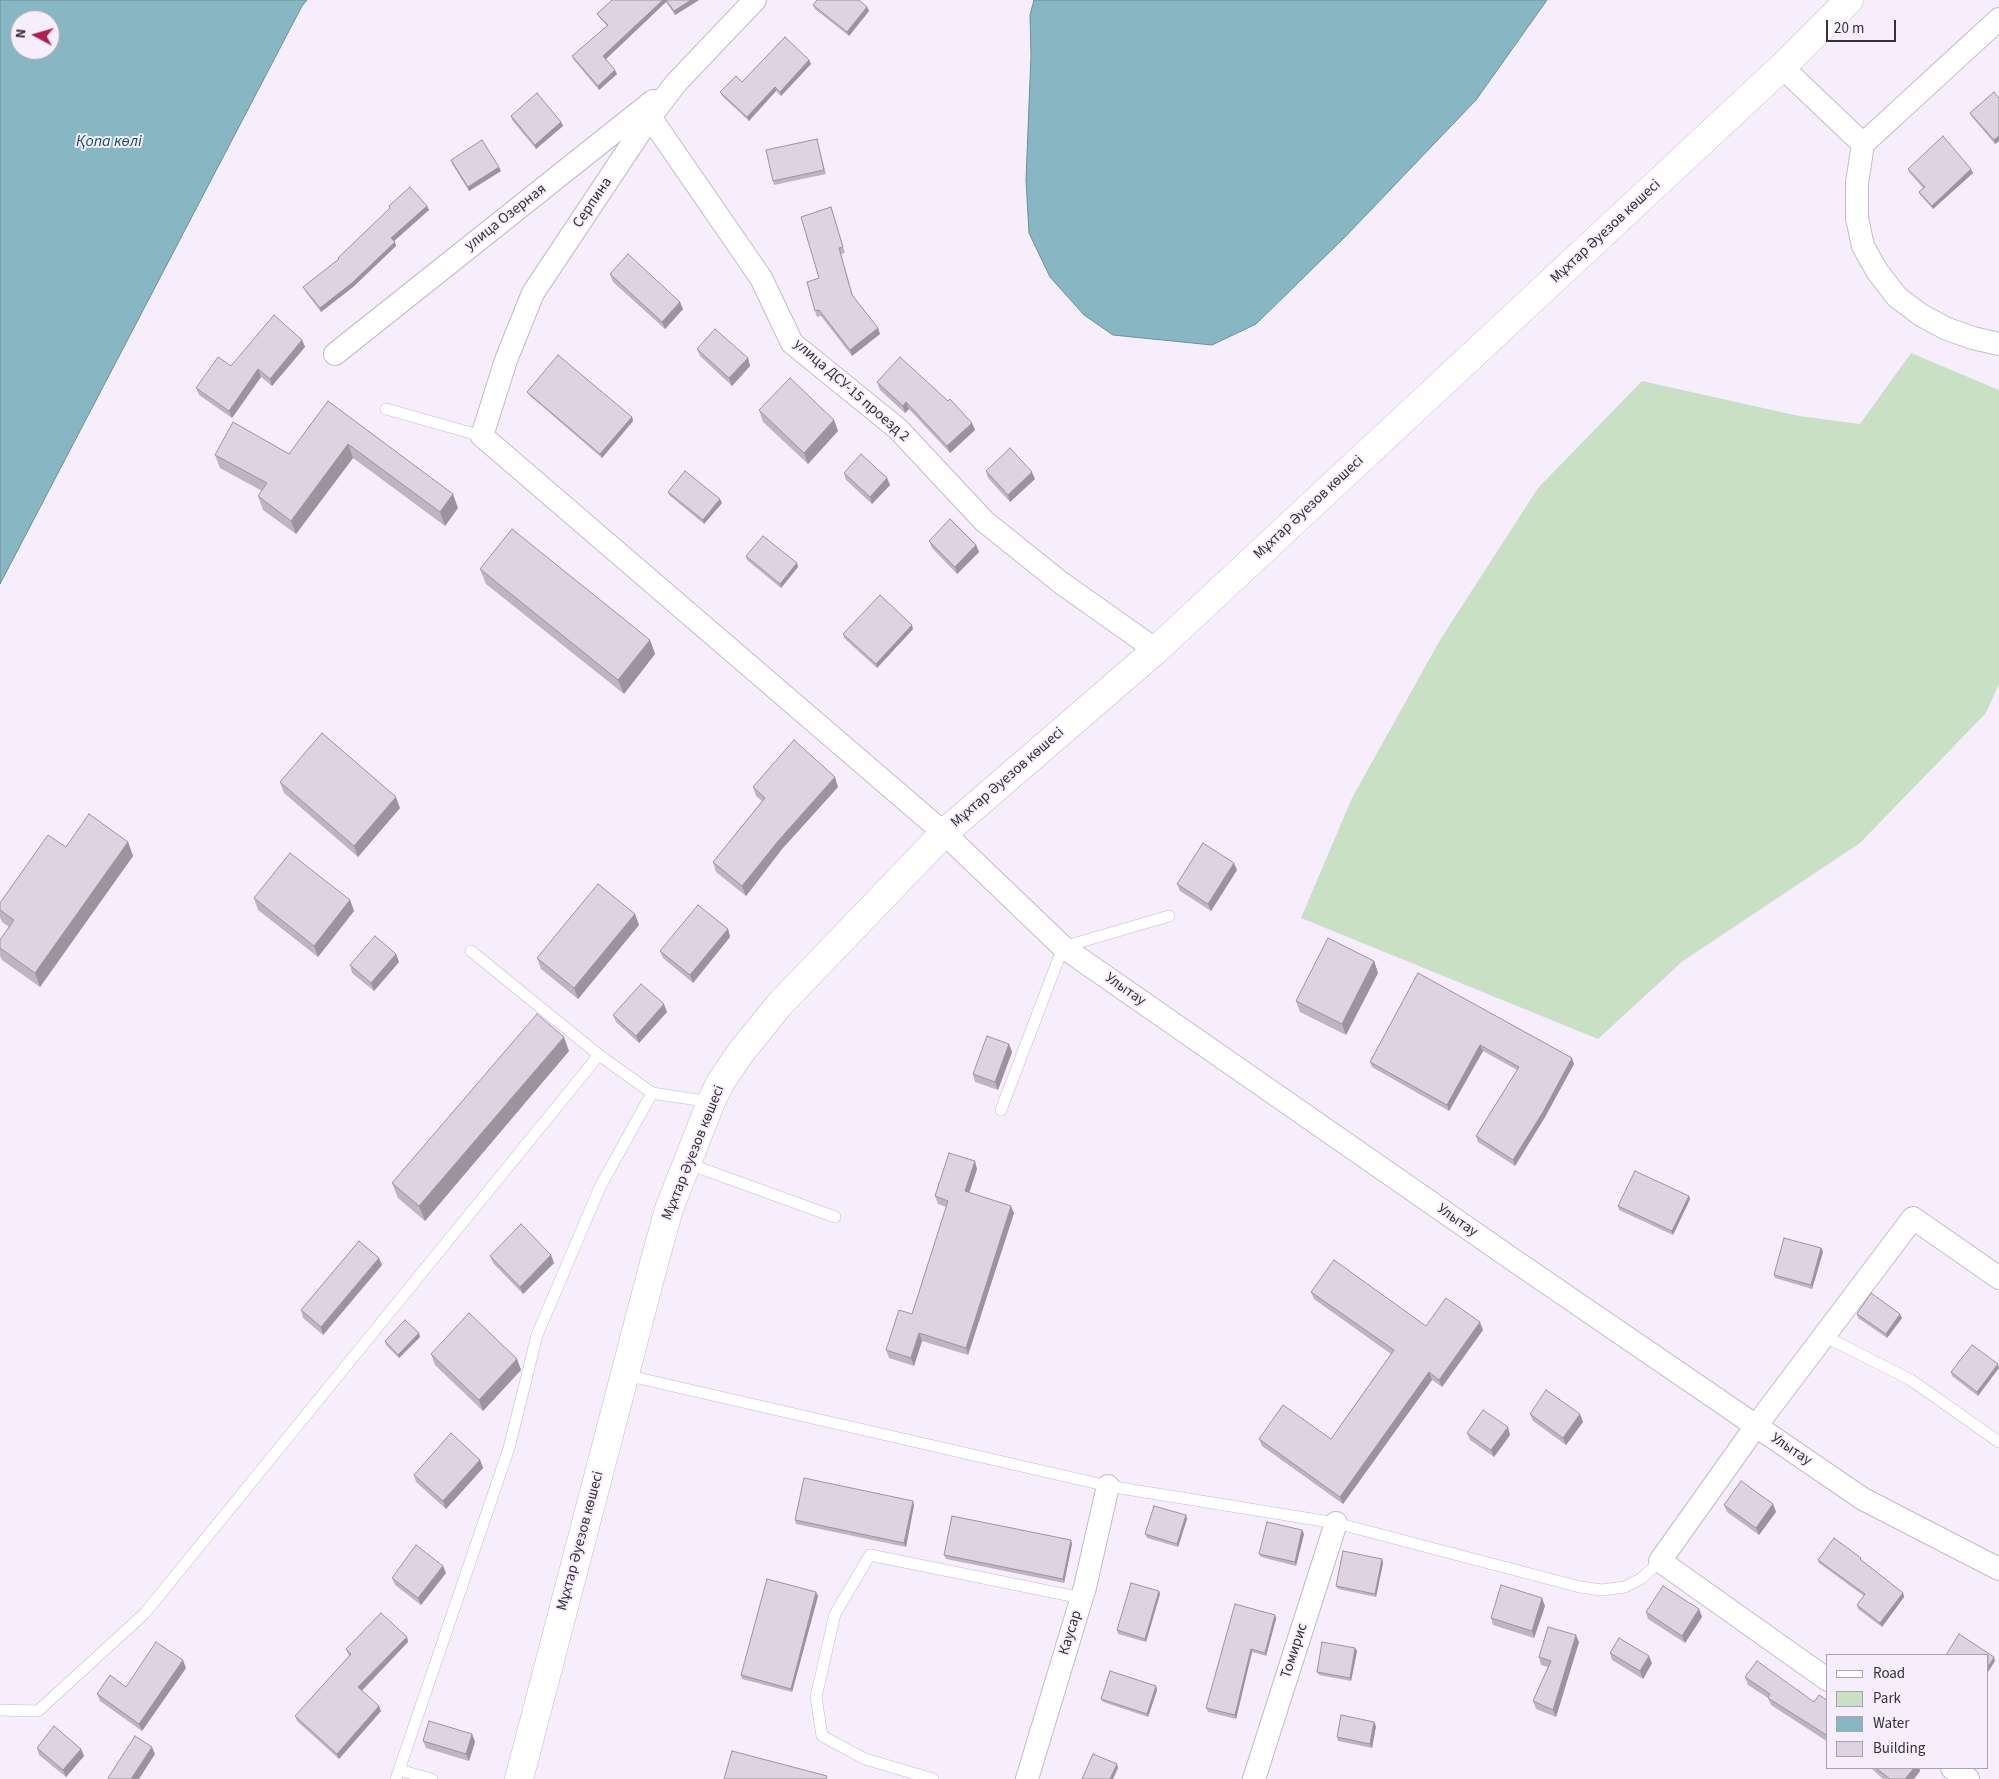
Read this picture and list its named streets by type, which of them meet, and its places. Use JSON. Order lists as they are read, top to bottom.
{
  "streets": {
    "main road": ["Мұхтар Әуезов көшесі"],
    "street": [
      "Серпина",
      "улица Озерная",
      "улица ДСУ-15 проезд 2",
      "Улытау",
      "Каусар",
      "Томирис"
    ]
  },
  "crossings": [
    ["Серпина", "улица Озерная"],
    ["Серпина", "улица ДСУ-15 проезд 2"],
    ["Мұхтар Әуезов көшесі", "улица ДСУ-15 проезд 2"],
    ["Мұхтар Әуезов көшесі", "Улытау"]
  ],
  "water": ["Қопа көлі"],
  "legend": [
    "Road",
    "Park",
    "Water",
    "Building"
  ],
  "scale_bar": "20 m",
  "north": "left"
}
